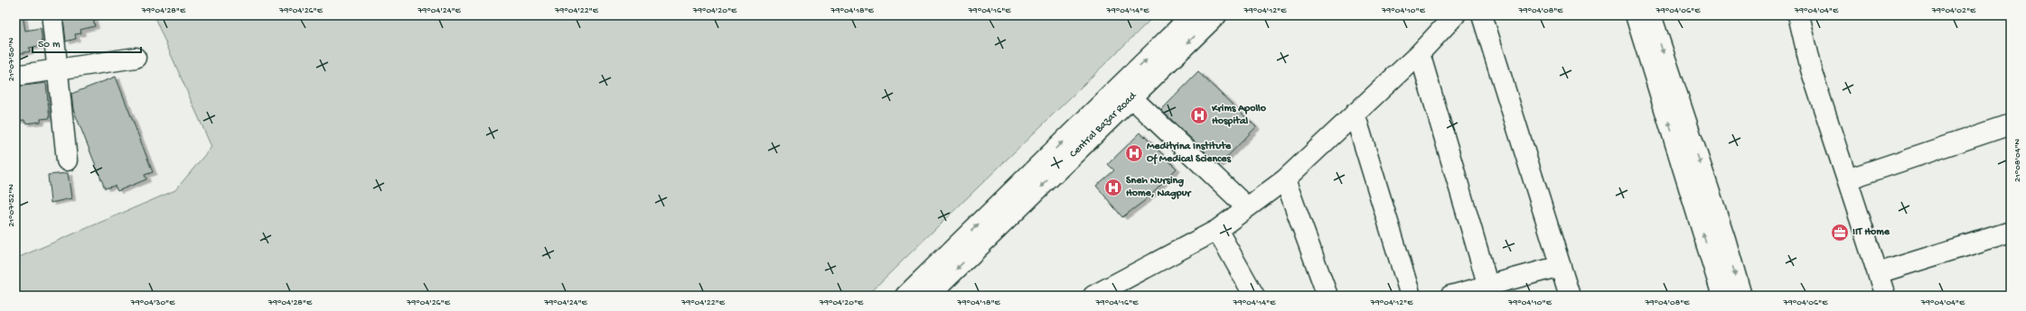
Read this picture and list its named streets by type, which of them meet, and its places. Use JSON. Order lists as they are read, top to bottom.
{
  "streets": {
    "street": ["Central Bazar Road"]
  },
  "places": {
    "hospital": ["Krims Apollo Hospital", "Meditrina Institute Of Medical Sciences", "Sneh Nursing Home, Nagpur"],
    "office": ["IIT Home"]
  },
  "scale_bar": "50 m",
  "coordinates": [
    "79°04'28\"E",
    "79°04'26\"E",
    "79°04'24\"E",
    "79°04'22\"E",
    "79°04'20\"E",
    "79°04'18\"E",
    "79°04'16\"E",
    "79°04'14\"E",
    "79°04'12\"E",
    "79°04'10\"E",
    "79°04'08\"E",
    "79°04'06\"E",
    "79°04'04\"E",
    "79°04'02\"E",
    "21°07'50\"N",
    "21°08'04\"N",
    "21°07'52\"N",
    "79°04'30\"E"
  ]
}
